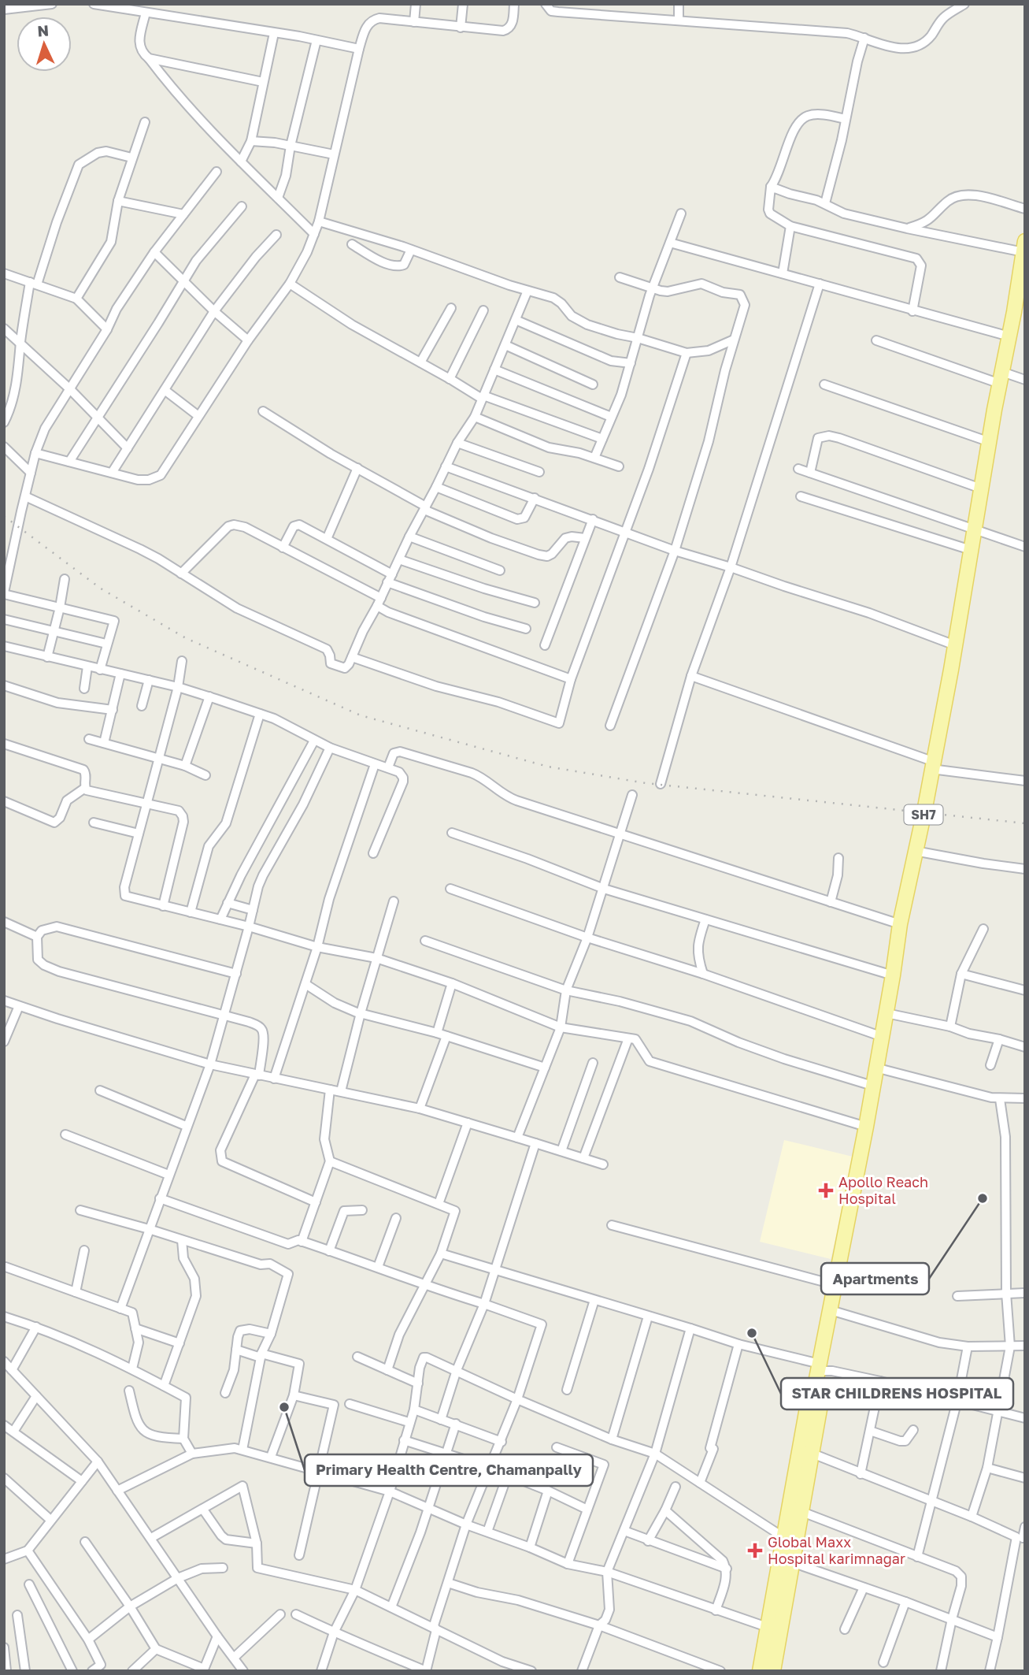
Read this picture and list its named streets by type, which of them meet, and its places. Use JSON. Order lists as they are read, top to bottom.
{
  "streets": {
    "main road": ["SH7"]
  },
  "places": {
    "health": ["Apollo Reach Hospital", "Global Maxx Hospital karimnagar"],
    "other": ["Apartments", "STAR CHILDRENS HOSPITAL", "Primary Health Centre, Chamanpally"]
  },
  "north": "top"
}
